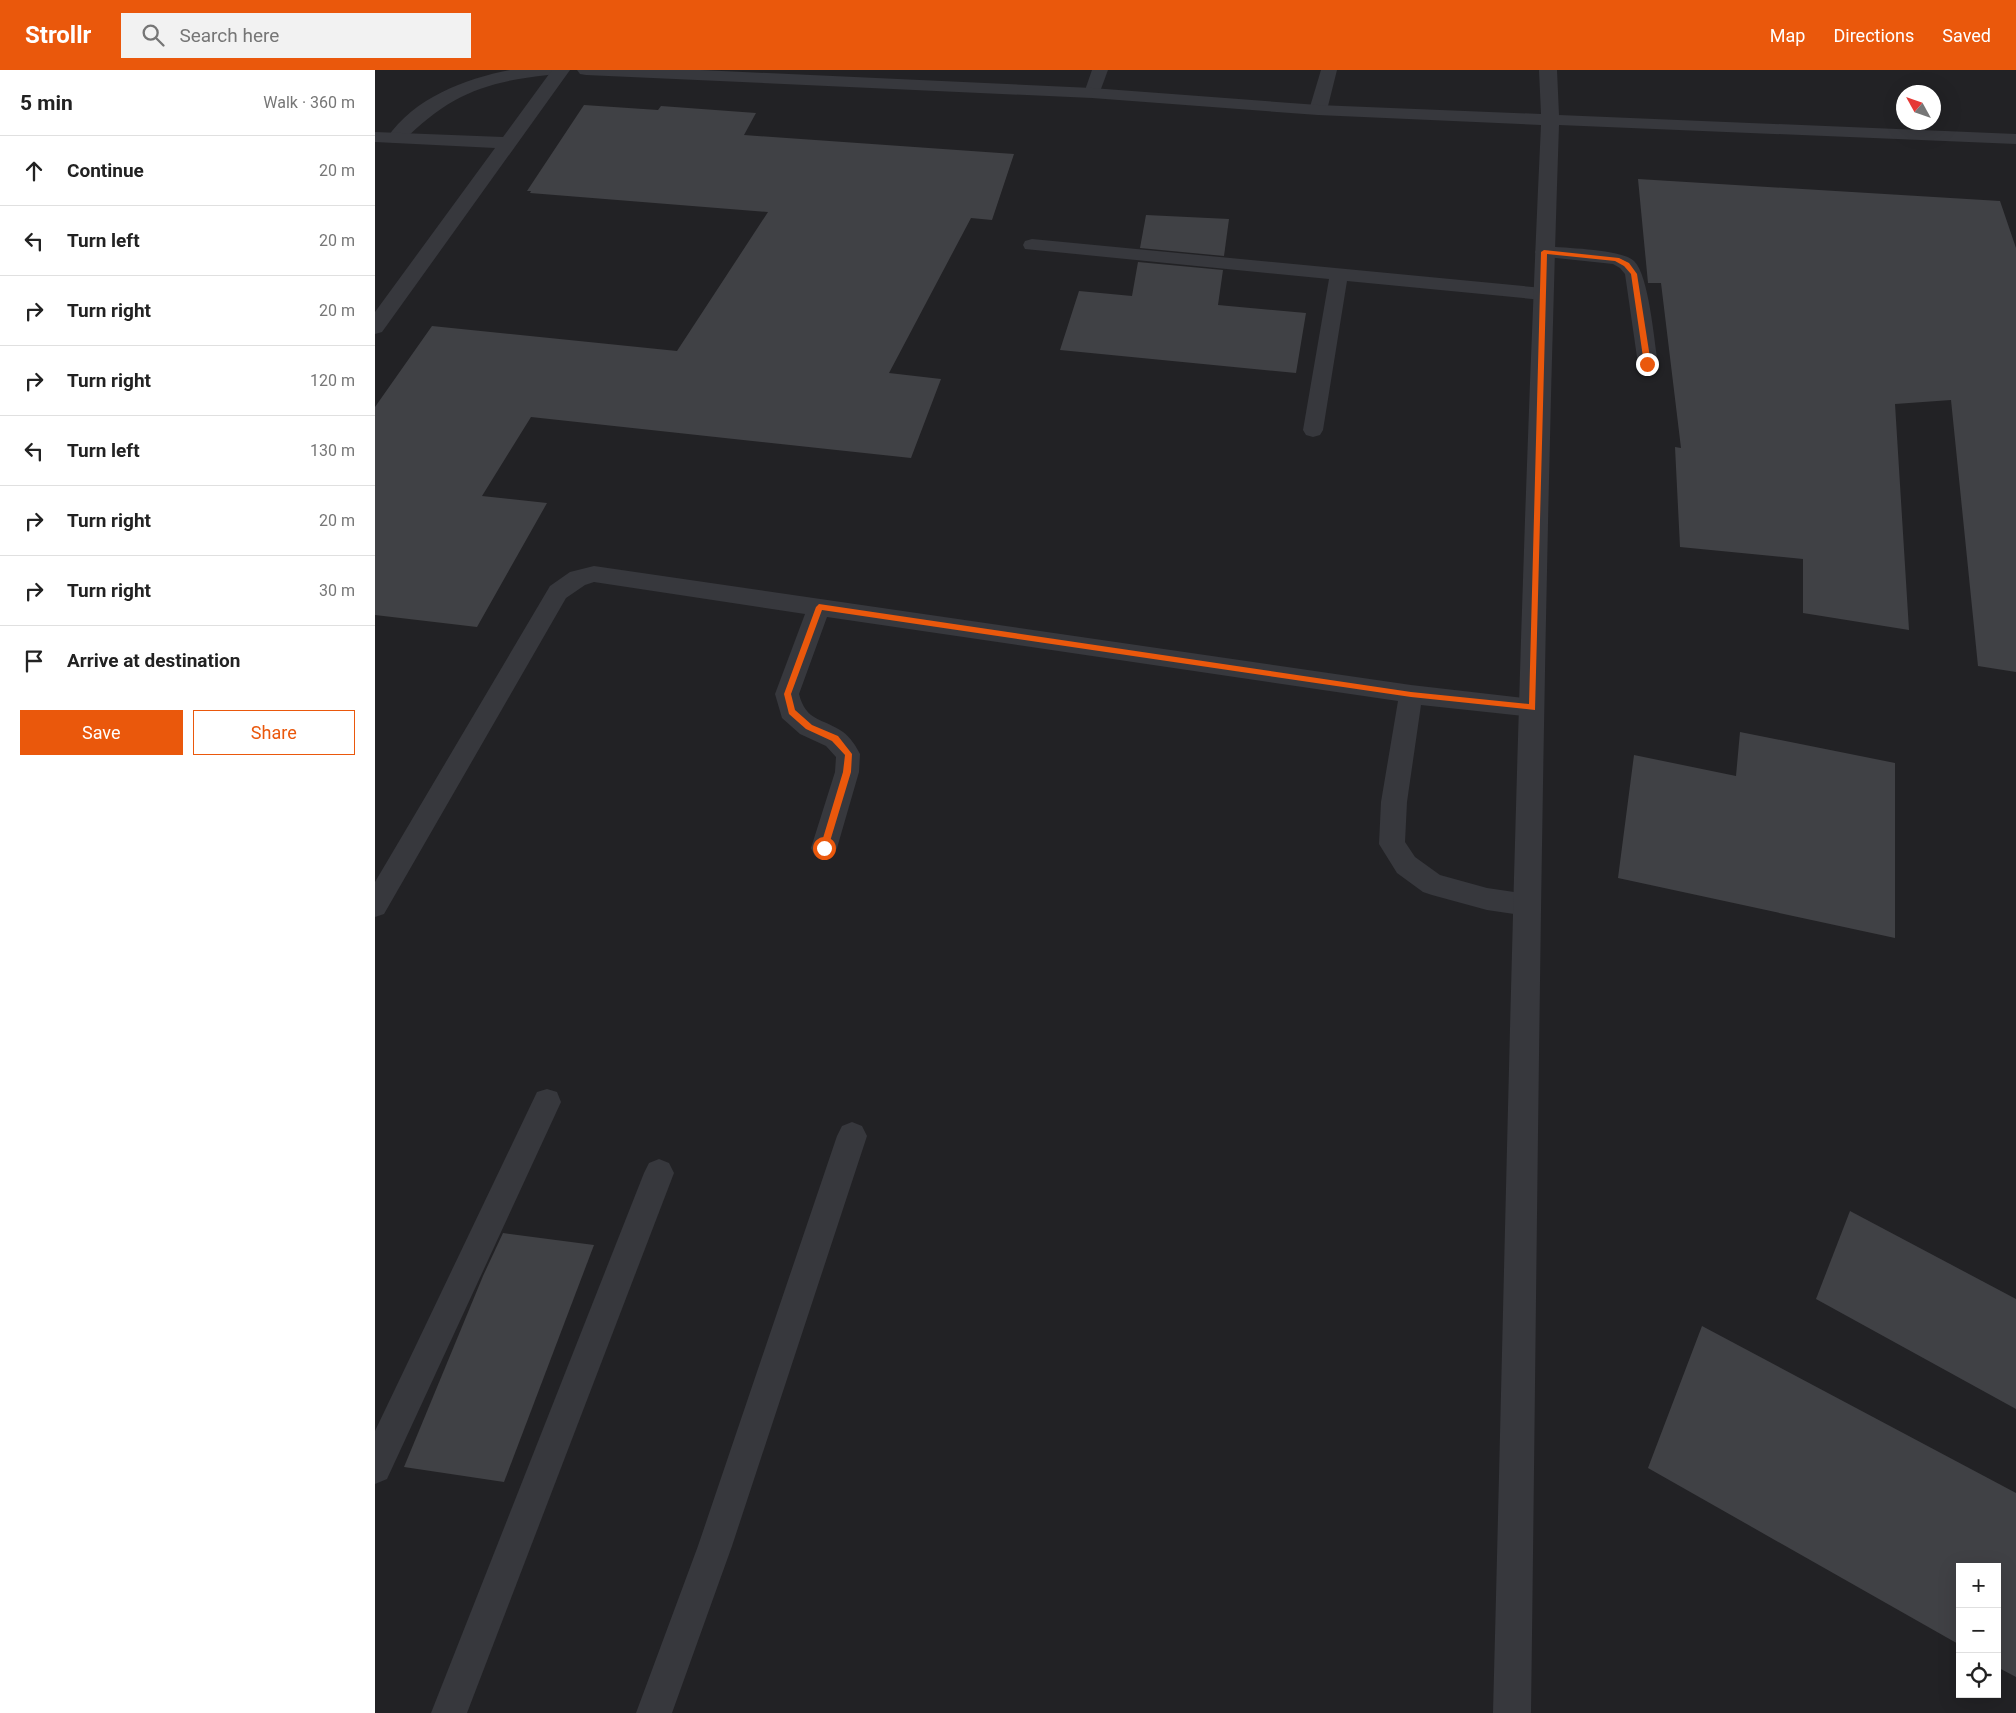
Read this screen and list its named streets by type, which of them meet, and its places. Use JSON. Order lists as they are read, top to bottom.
{
  "north": "top left",
  "page": {
    "header": "Strollr",
    "search": "Search here",
    "nav": ["Map", "Directions", "Saved"],
    "heading": ["5 min", "Walk · 360 m"],
    "list": [
      ["Continue", "20 m"],
      ["Turn left", "20 m"],
      ["Turn right", "20 m"],
      ["Turn right", "120 m"],
      ["Turn left", "130 m"],
      ["Turn right", "20 m"],
      ["Turn right", "30 m"],
      "Arrive at destination"
    ],
    "buttons": ["Save", "Share"],
    "map_buttons": ["+", "−"]
  }
}
